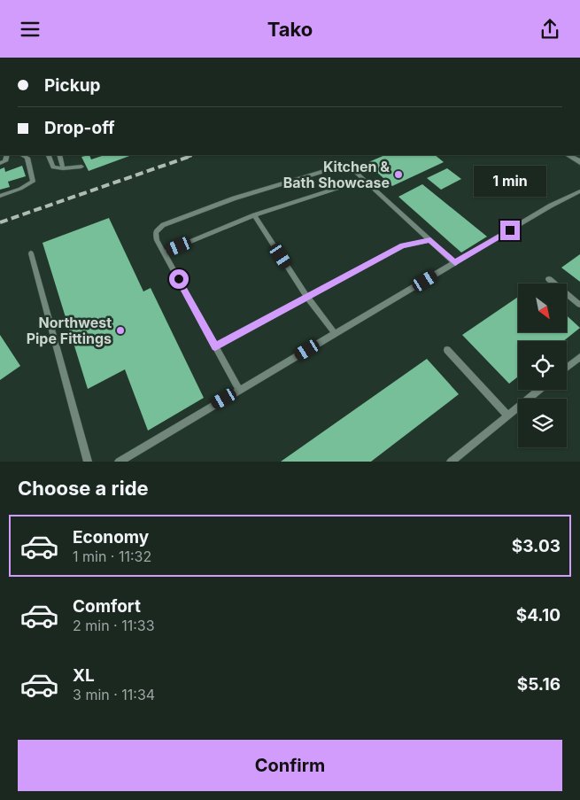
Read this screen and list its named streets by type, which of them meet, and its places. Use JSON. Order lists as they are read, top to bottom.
{
  "places": ["Kitchen & Bath Showcase", "Northwest Pipe Fittings"],
  "north": "bottom right",
  "page": {
    "header": "Tako",
    "banner": ["Pickup", "Drop-off"],
    "bubble": "1 min",
    "heading": "Choose a ride",
    "list": [
      {
        "name": "Economy",
        "note": "1 min · 11:32",
        "value": "$3.03"
      },
      {
        "name": "Comfort",
        "note": "2 min · 11:33",
        "value": "$4.10"
      },
      {
        "name": "XL",
        "note": "3 min · 11:34",
        "value": "$5.16"
      }
    ],
    "buttons": "Confirm"
  }
}
